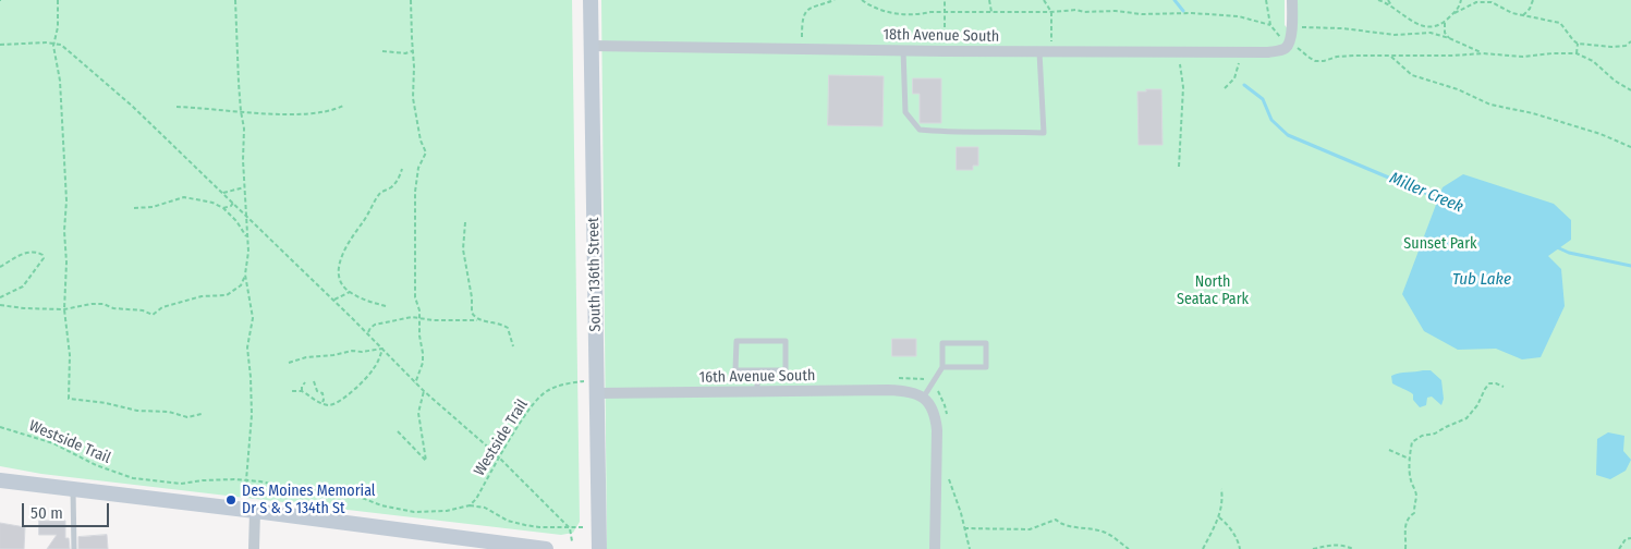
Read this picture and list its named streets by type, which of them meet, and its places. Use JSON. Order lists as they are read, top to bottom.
{
  "streets": {
    "main road": ["South 136th Street"],
    "street": ["18th Avenue South", "16th Avenue South"],
    "path": ["Westside Trail"]
  },
  "crossings": [
    ["18th Avenue South", "South 136th Street"],
    ["South 136th Street", "16th Avenue South"],
    ["South 136th Street", "Westside Trail"],
    ["16th Avenue South", "Westside Trail"]
  ],
  "water": ["Miller Creek", "Tub Lake"],
  "parks": ["Sunset Park", "North Seatac Park"],
  "places": ["Des Moines Memorial Dr S & S 134th St"],
  "scale_bar": "50 m"
}
